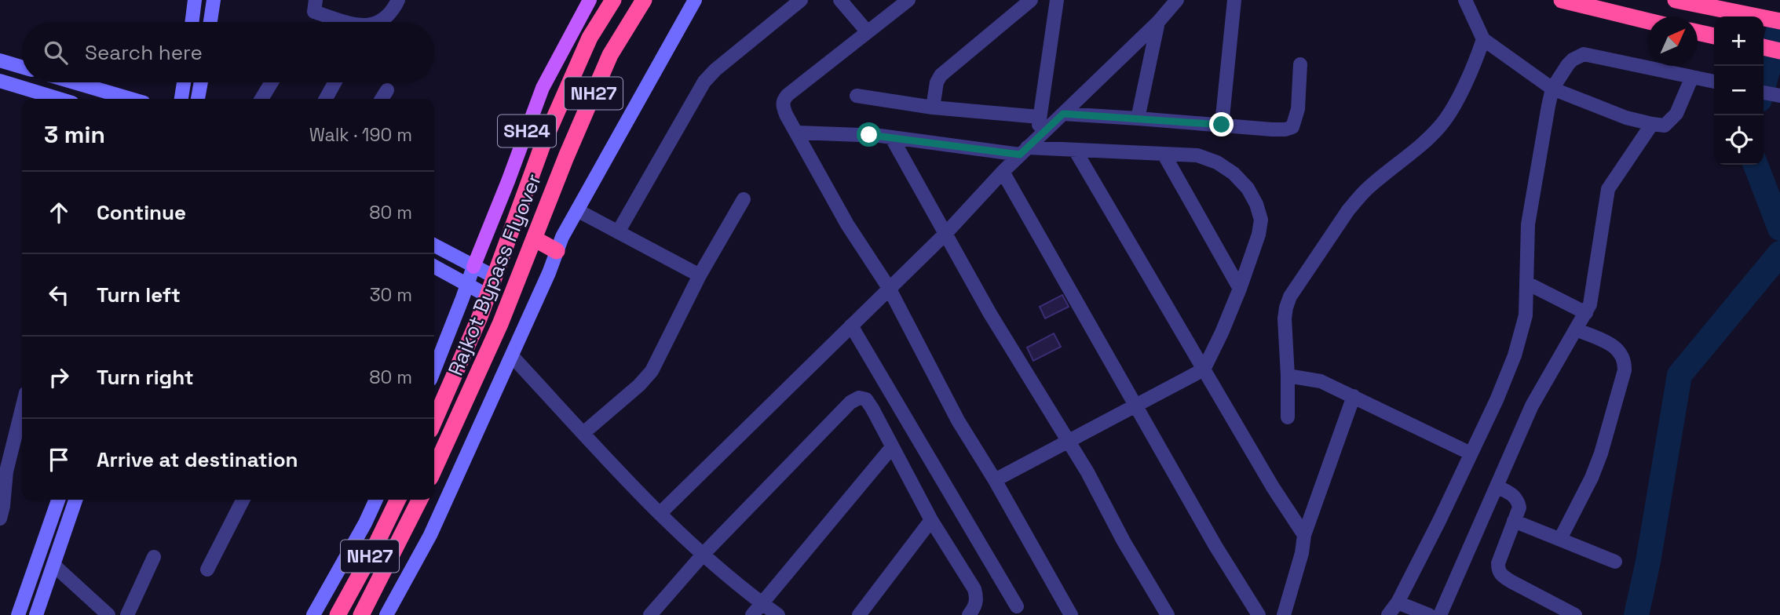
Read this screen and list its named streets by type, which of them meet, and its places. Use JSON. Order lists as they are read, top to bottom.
{
  "streets": {
    "highway": ["NH27", "Rajkot Bypass Flyover"],
    "main road": ["SH24"]
  },
  "crossings": [
    ["NH27", "Rajkot Bypass Flyover"]
  ],
  "north": "top right",
  "page": {
    "map_buttons": ["+", "−"],
    "search": "Search here",
    "heading": ["3 min", "Walk · 190 m"],
    "list": [
      ["Continue", "80 m"],
      ["Turn left", "30 m"],
      ["Turn right", "80 m"],
      "Arrive at destination"
    ]
  }
}
